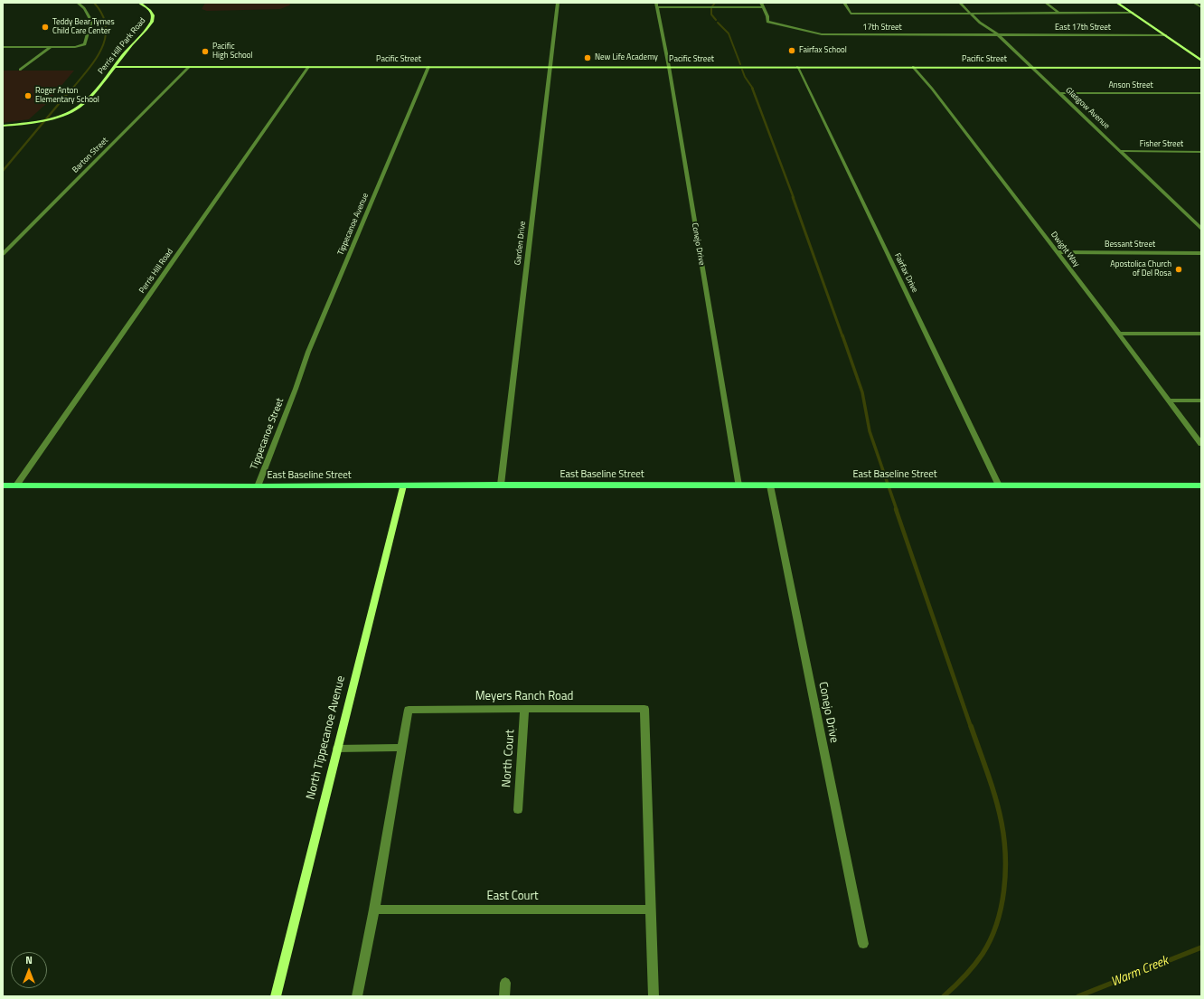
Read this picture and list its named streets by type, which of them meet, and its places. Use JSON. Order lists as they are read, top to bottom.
{
  "streets": {
    "main road": ["East Baseline Street"],
    "street": [
      "17th Street",
      "East 17th Street",
      "Perris Hill Park Road",
      "Pacific Street",
      "Anson Street",
      "Glasgow Avenue",
      "Fisher Street",
      "Barton Street",
      "Tippecanoe Avenue",
      "Garden Drive",
      "Conejo Drive",
      "Bessant Street",
      "Dwight Way",
      "Perris Hill Road",
      "Fairfax Drive",
      "Tippecanoe Street",
      "Meyers Ranch Road",
      "North Tippecanoe Avenue",
      "North Court",
      "East Court"
    ]
  },
  "crossings": [
    ["17th Street", "East 17th Street"],
    ["17th Street", "Glasgow Avenue"],
    ["East 17th Street", "Glasgow Avenue"],
    ["Perris Hill Park Road", "Pacific Street"],
    ["Pacific Street", "Glasgow Avenue"],
    ["Pacific Street", "Barton Street"],
    ["Pacific Street", "Tippecanoe Avenue"],
    ["Pacific Street", "Garden Drive"],
    ["Pacific Street", "Conejo Drive"],
    ["Pacific Street", "Dwight Way"],
    ["Pacific Street", "Perris Hill Road"],
    ["Pacific Street", "Fairfax Drive"],
    ["Anson Street", "Glasgow Avenue"],
    ["Glasgow Avenue", "Fisher Street"],
    ["Tippecanoe Avenue", "Tippecanoe Street"],
    ["Garden Drive", "East Baseline Street"],
    ["Conejo Drive", "East Baseline Street"],
    ["Bessant Street", "Dwight Way"],
    ["Perris Hill Road", "East Baseline Street"],
    ["Fairfax Drive", "East Baseline Street"],
    ["Tippecanoe Street", "East Baseline Street"],
    ["East Baseline Street", "North Tippecanoe Avenue"],
    ["Meyers Ranch Road", "North Court"],
    ["Meyers Ranch Road", "East Court"]
  ],
  "water": ["Warm Creek"],
  "places": [
    "Teddy Bear Tymes Child Care Center",
    "Fairfax School",
    "Pacific High School",
    "New Life Academy",
    "Roger Anton Elementary School",
    "Apostolica Church of Del Rosa"
  ],
  "north": "top"
}
